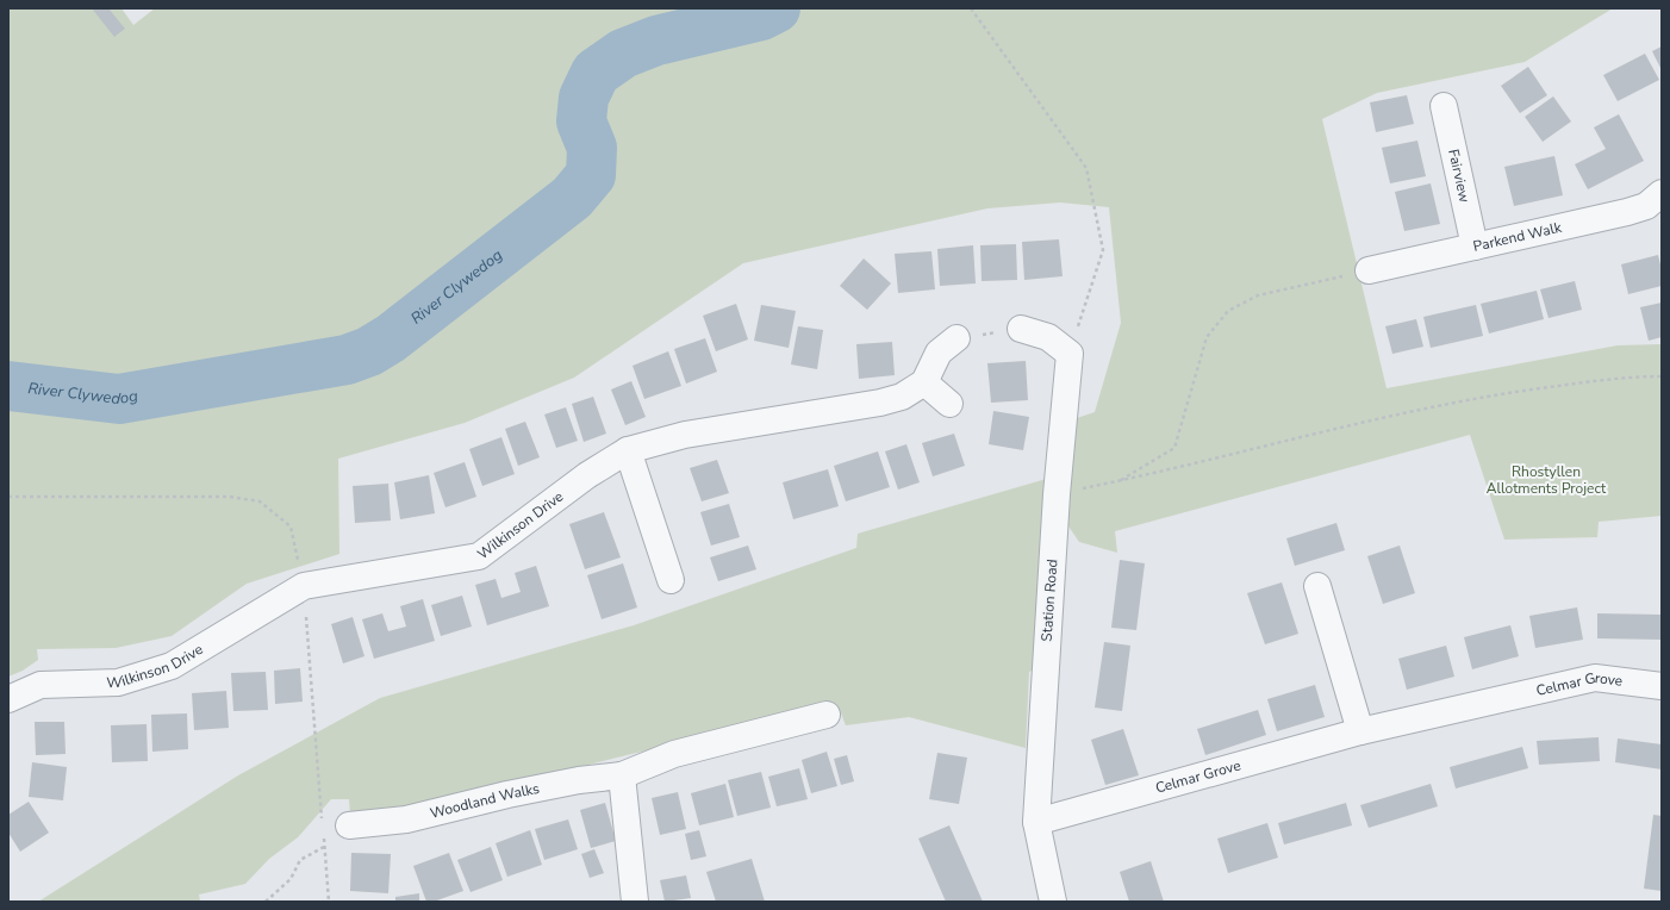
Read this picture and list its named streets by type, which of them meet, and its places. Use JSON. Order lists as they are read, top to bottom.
{
  "streets": {
    "street": [
      "Fairview",
      "Parkend Walk",
      "Wilkinson Drive",
      "Station Road",
      "Celmar Grove",
      "Woodland Walks"
    ]
  },
  "crossings": [
    ["Fairview", "Parkend Walk"],
    ["Station Road", "Celmar Grove"]
  ],
  "water": ["River Clywedog"],
  "parks": ["Rhostyllen Allotments Project"]
}
